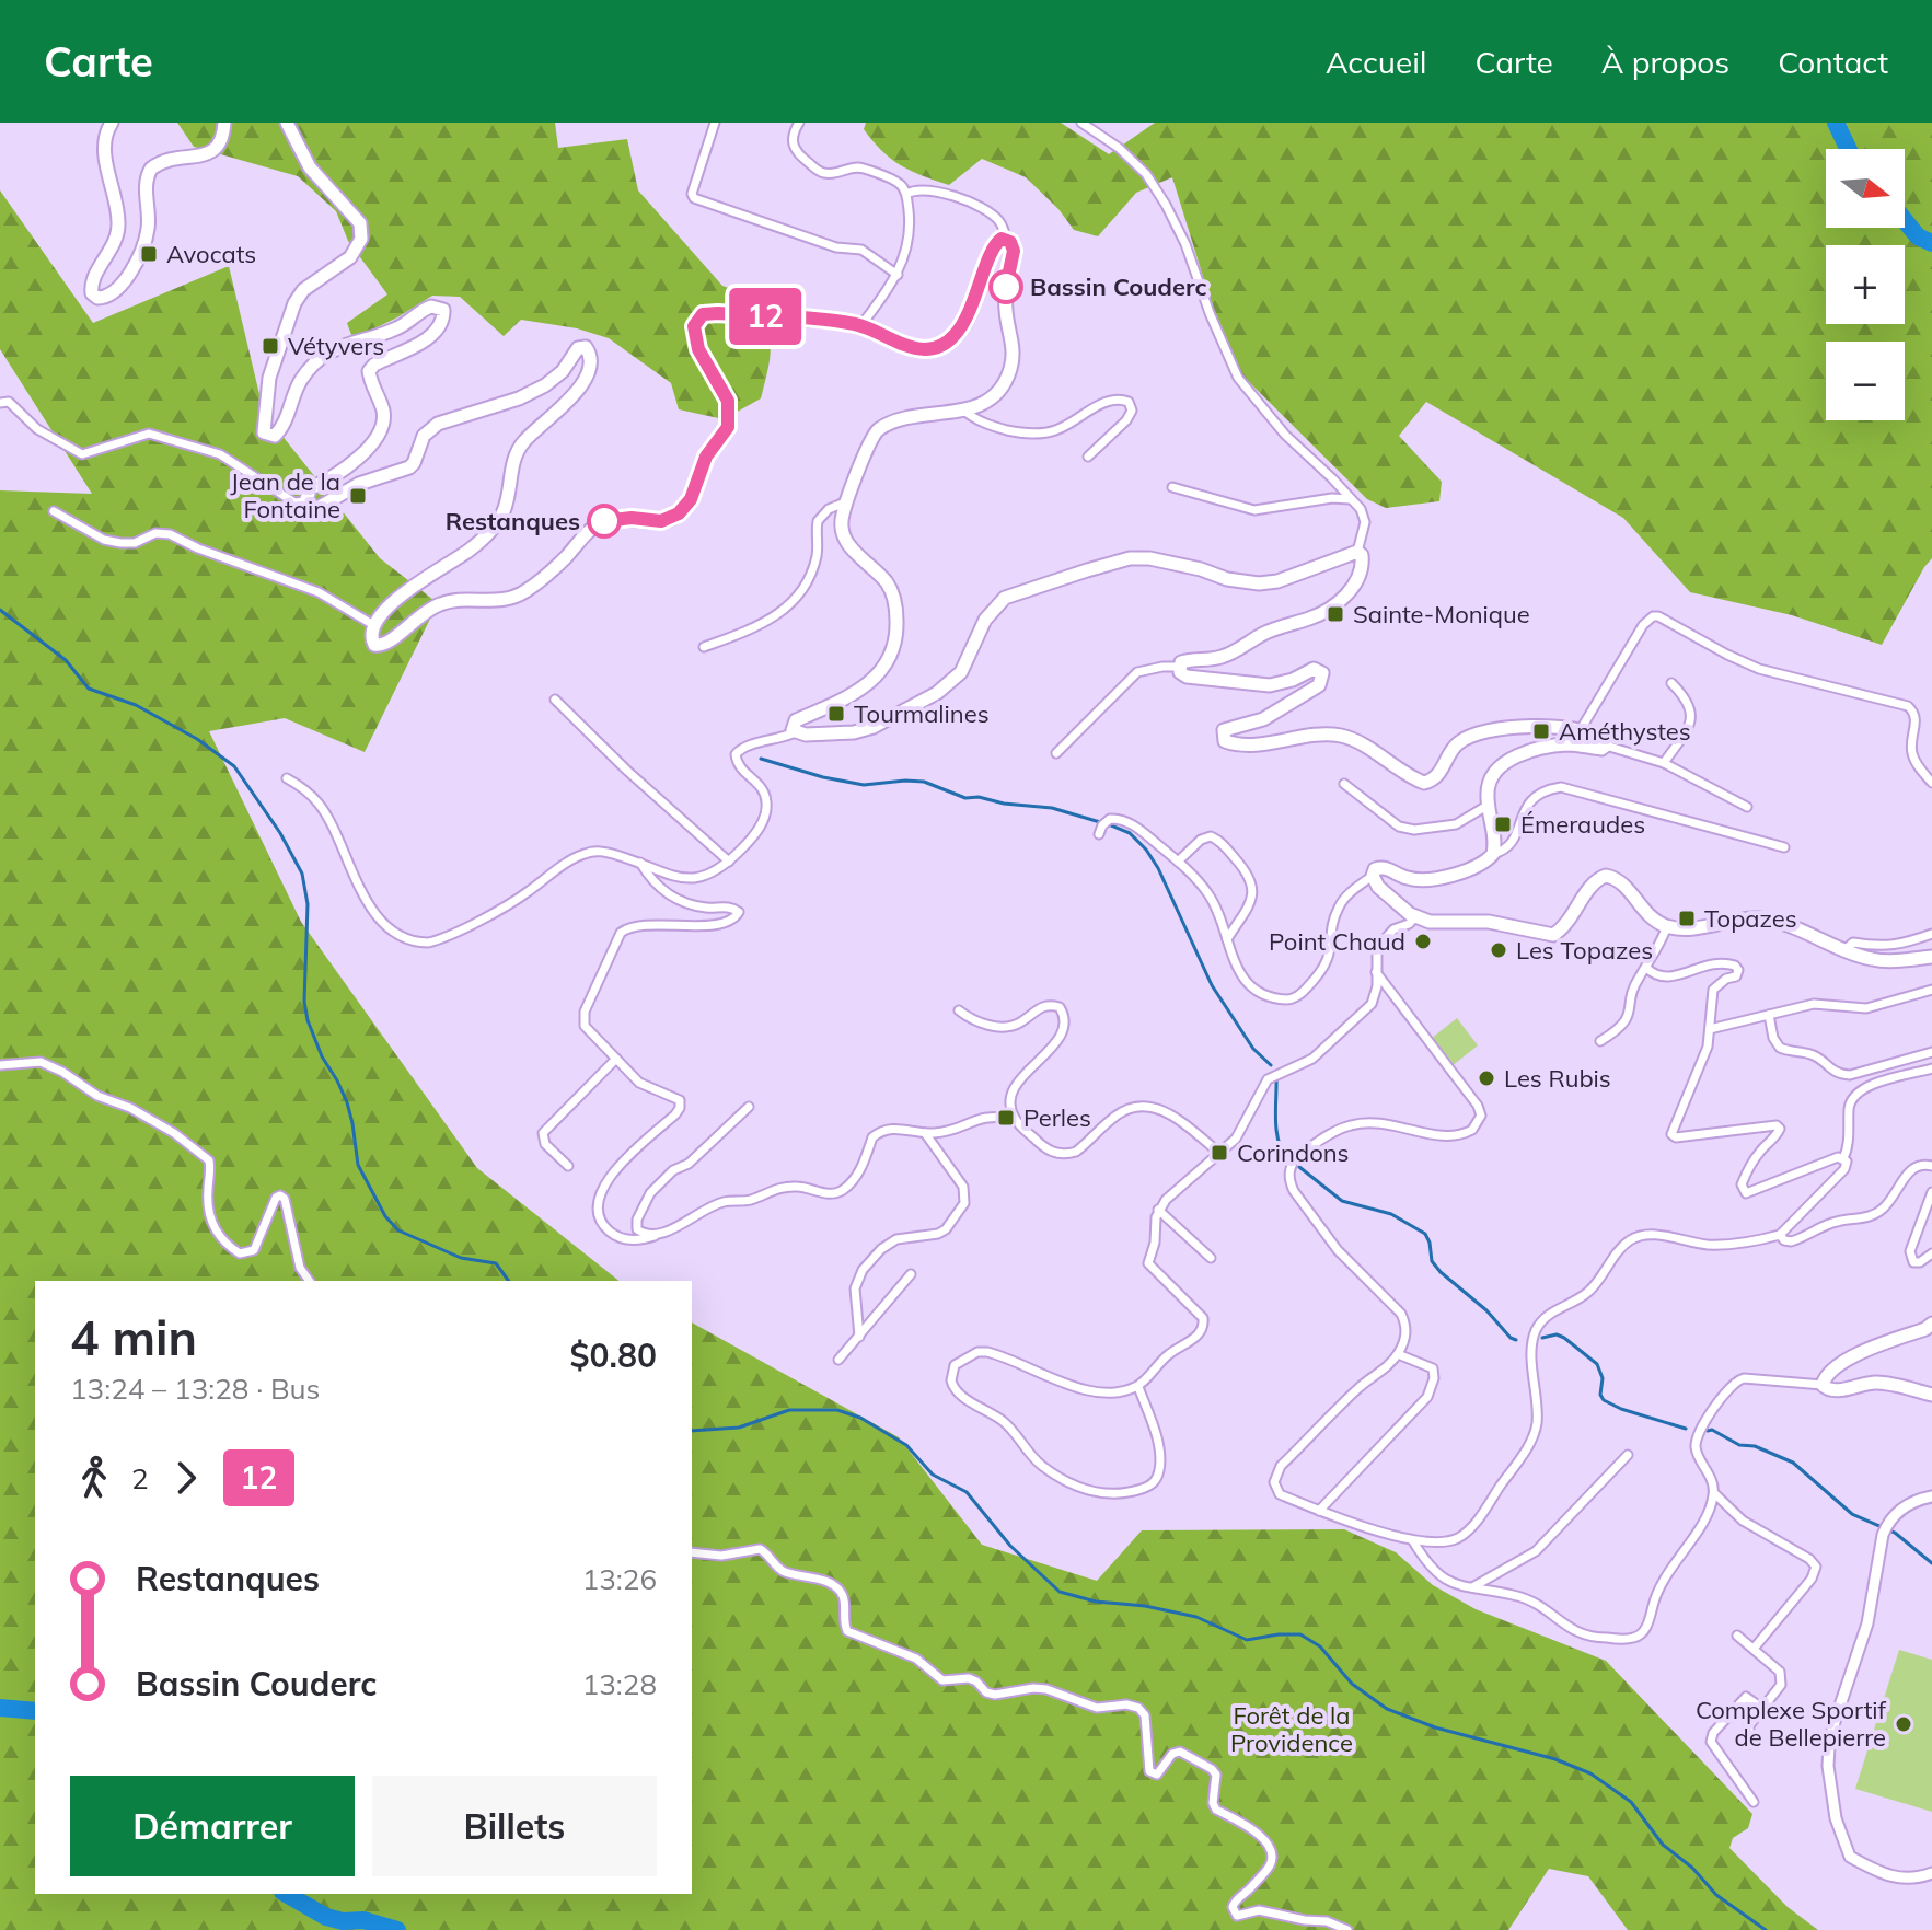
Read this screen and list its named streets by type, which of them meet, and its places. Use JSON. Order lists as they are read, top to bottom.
{
  "parks": ["Forêt de la Providence"],
  "places": {
    "transit": [
      "Avocats",
      "Vétyvers",
      "Jean de la Fontaine",
      "Sainte-Monique",
      "Tourmalines",
      "Améthystes",
      "Émeraudes",
      "Topazes",
      "Perles",
      "Corindons"
    ],
    "other": [
      "Bassin Couderc",
      "Restanques",
      "Point Chaud",
      "Les Topazes",
      "Les Rubis",
      "Complexe Sportif de Bellepierre"
    ]
  },
  "lines": ["bus line 12"],
  "north": "right",
  "page": {
    "header": "Carte",
    "nav": [
      "Accueil",
      "Carte",
      "À propos",
      "Contact"
    ],
    "on_map": "12",
    "map_buttons": ["+", "−"],
    "heading": ["4 min", "13:24 – 13:28 · Bus", "$0.80"],
    "legs": ["2", "12"],
    "list": [
      {
        "name": "Restanques",
        "value": "13:26"
      },
      {
        "name": "Bassin Couderc",
        "value": "13:28"
      }
    ],
    "buttons": ["Démarrer", "Billets"]
  }
}
